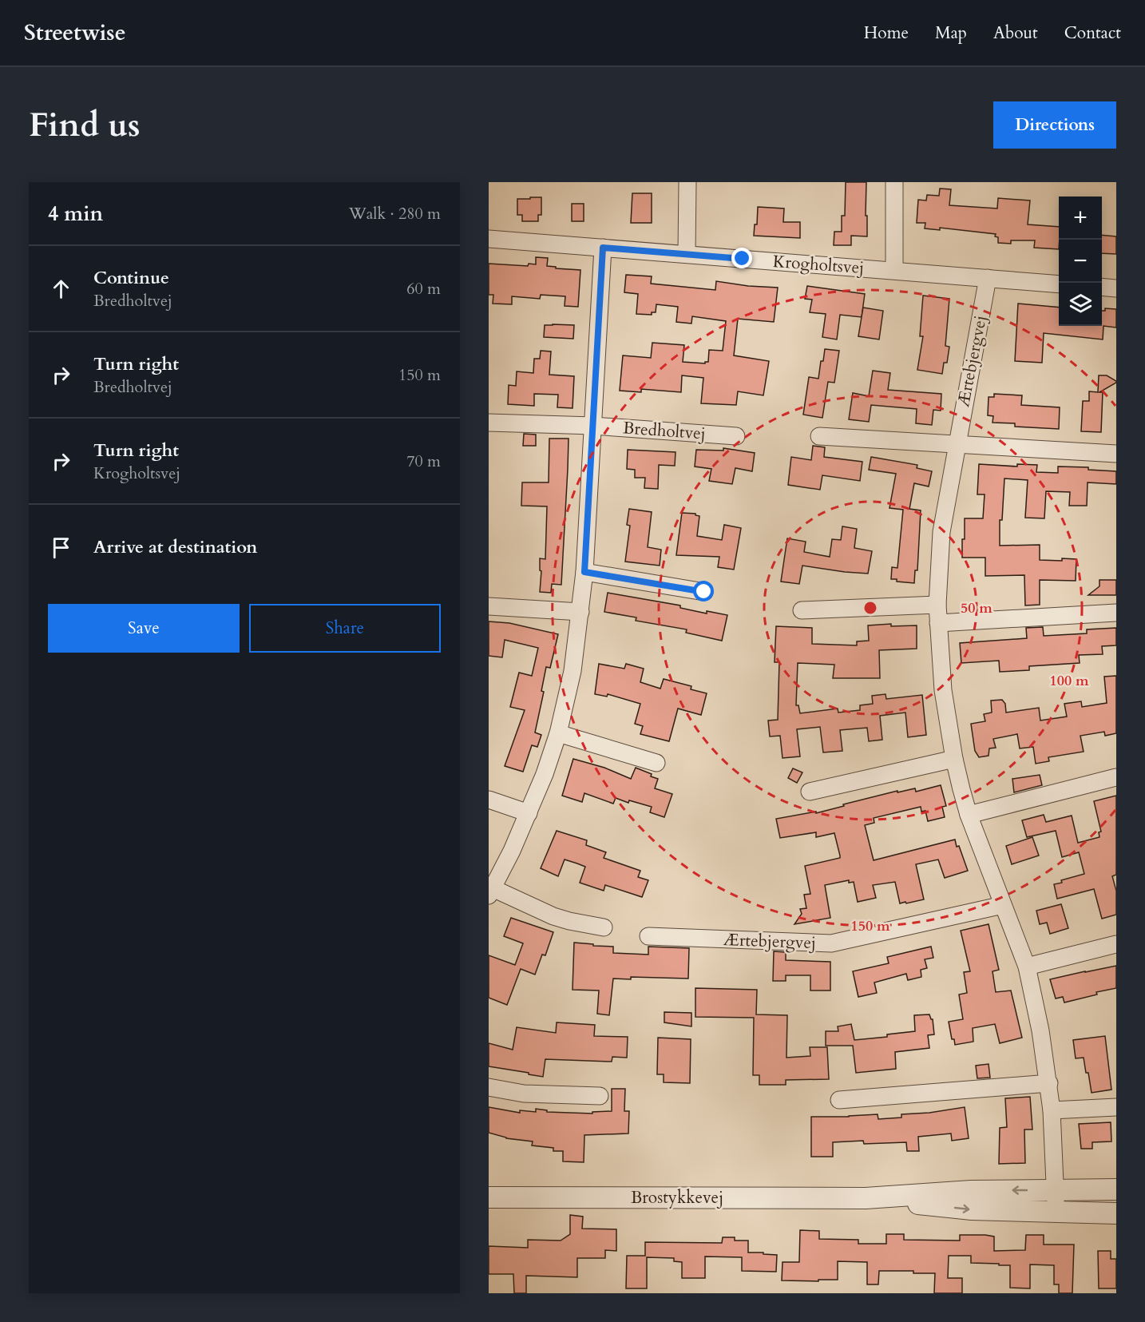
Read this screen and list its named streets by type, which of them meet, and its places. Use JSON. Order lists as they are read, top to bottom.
{
  "streets": {
    "street": [
      "Krogholtsvej",
      "Ærtebjergvej",
      "Bredholtvej",
      "Brostykkevej"
    ]
  },
  "crossings": [
    ["Krogholtsvej", "Ærtebjergvej"],
    ["Ærtebjergvej", "Brostykkevej"]
  ],
  "page": {
    "header": "Streetwise",
    "nav": [
      "Home",
      "Map",
      "About",
      "Contact"
    ],
    "buttons": [
      "Directions",
      ["Save", "Share"]
    ],
    "title": "Find us",
    "heading": ["4 min", "Walk · 280 m"],
    "map_buttons": ["+", "−"],
    "list": [
      ["Continue", "Bredholtvej", "60 m"],
      ["Turn right", "Bredholtvej", "150 m"],
      ["Turn right", "Krogholtsvej", "70 m"],
      "Arrive at destination"
    ]
  },
  "rings": ["50 m", "100 m", "150 m"]
}
